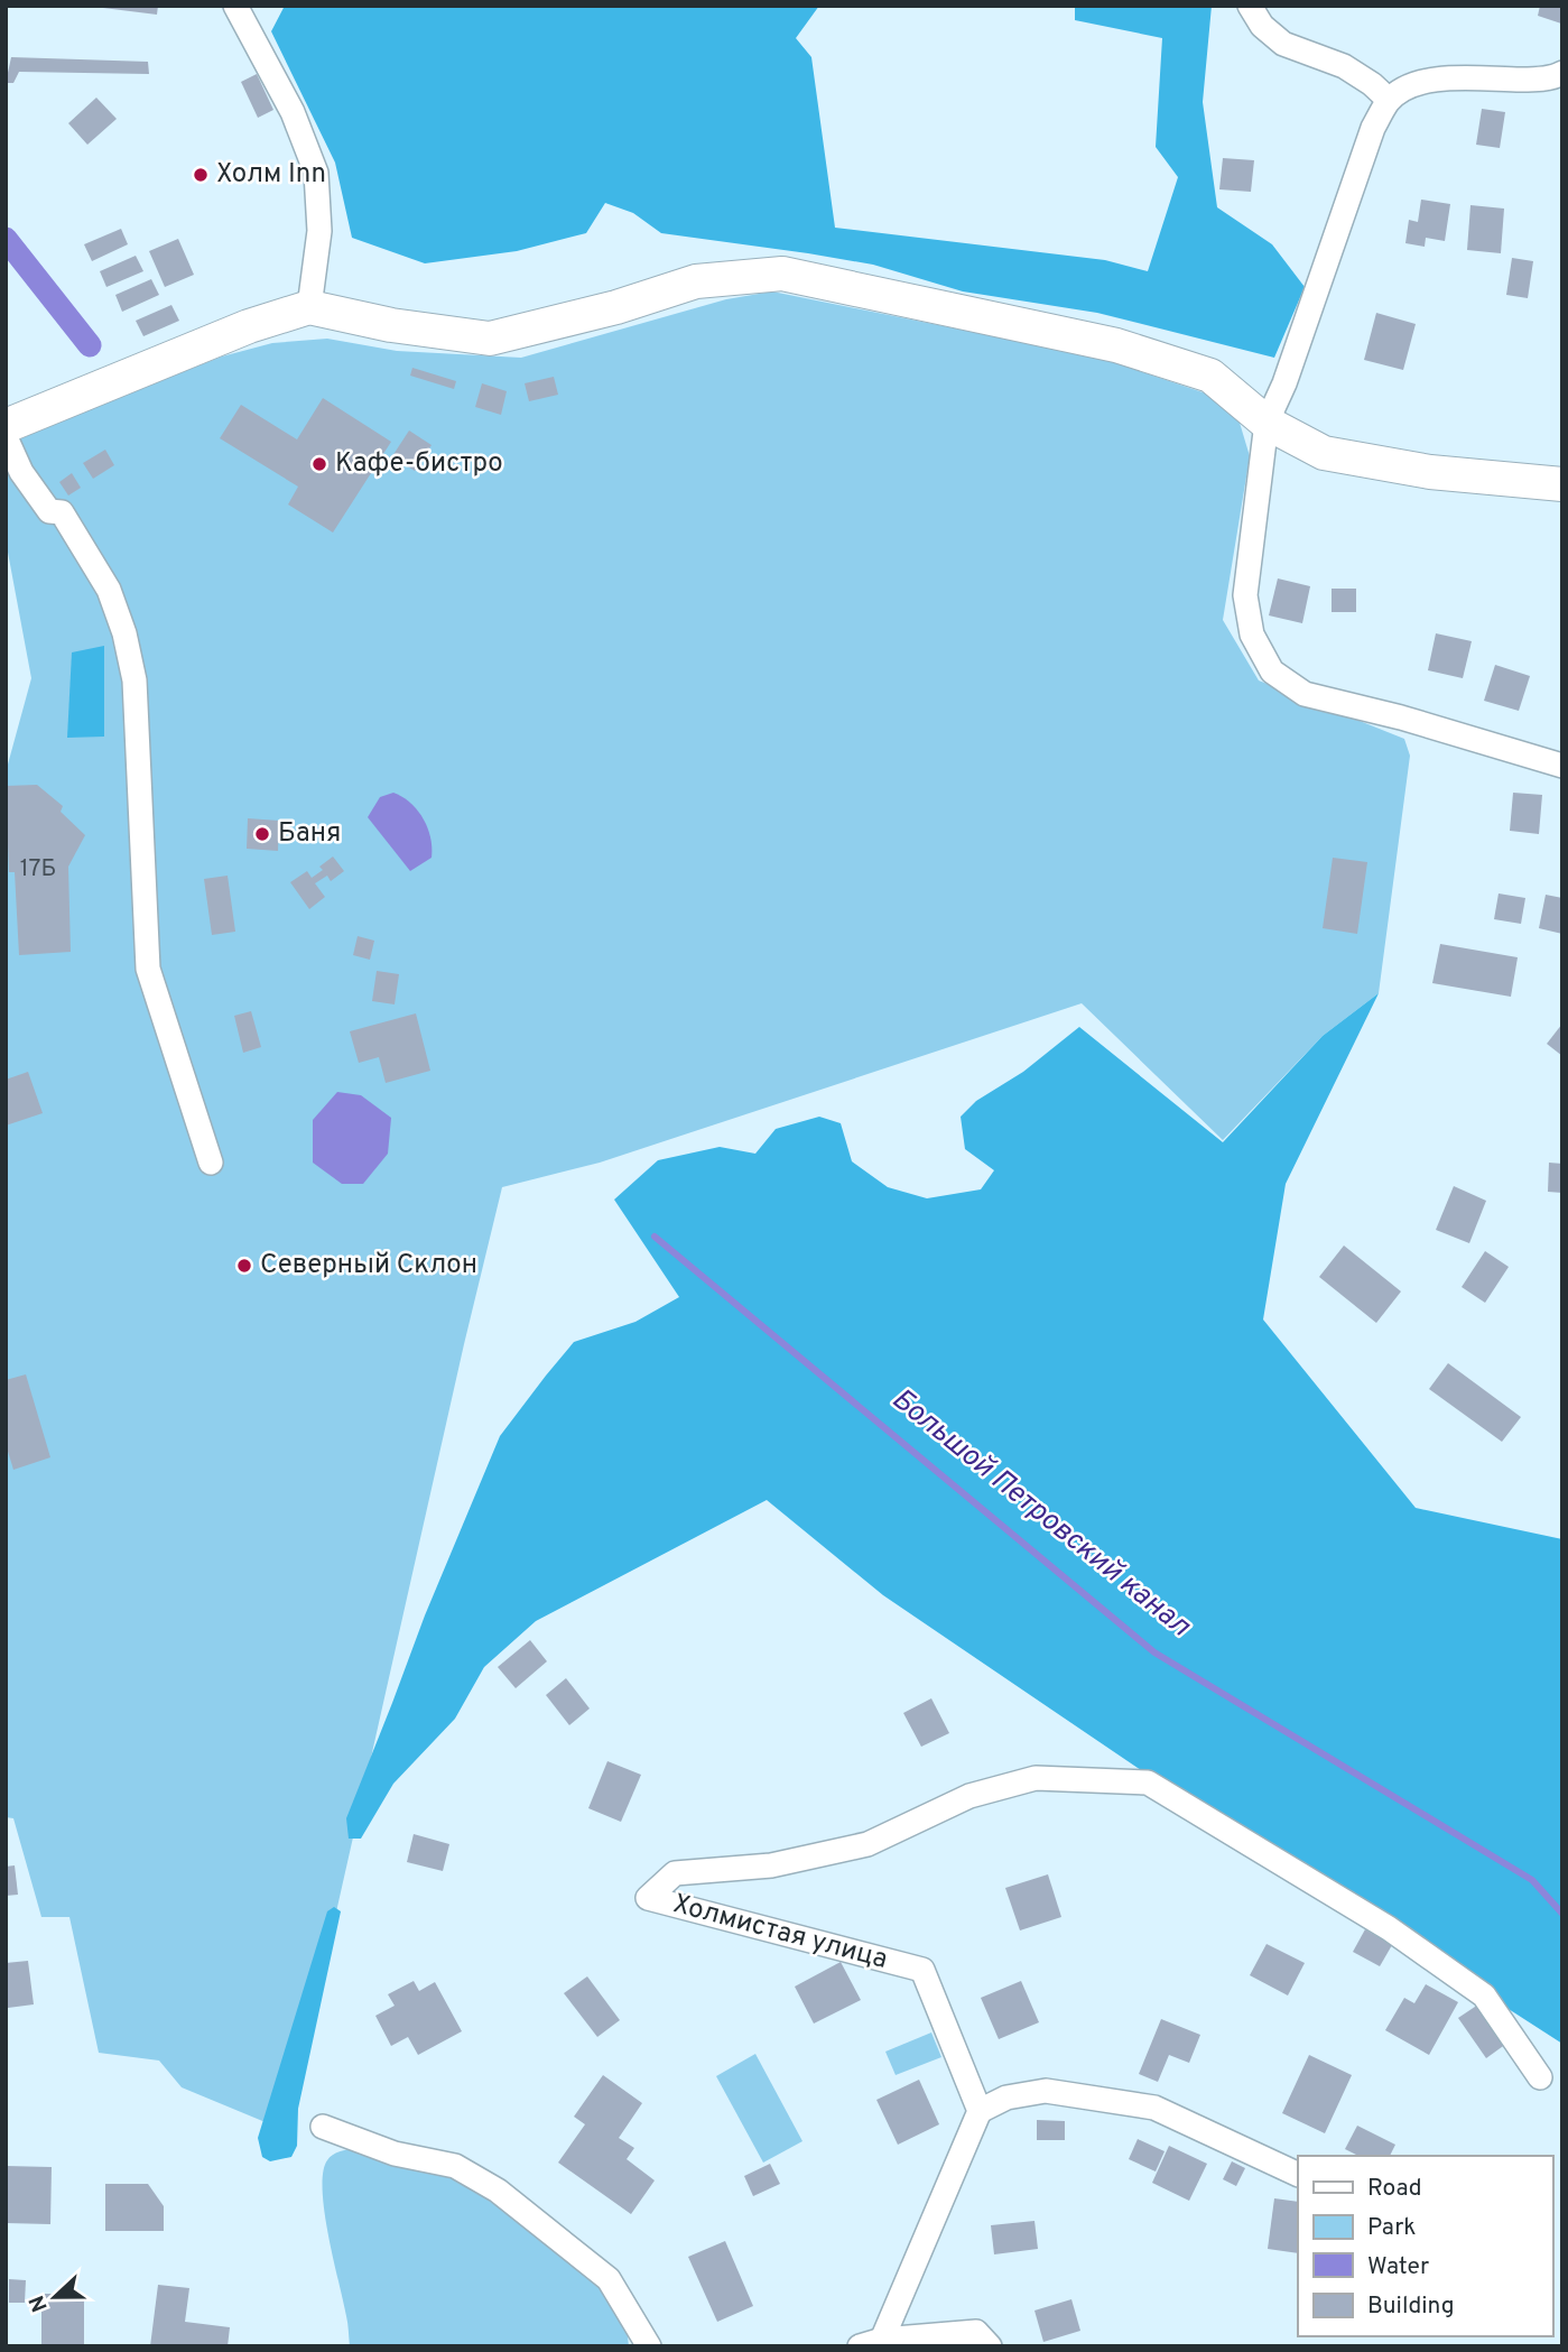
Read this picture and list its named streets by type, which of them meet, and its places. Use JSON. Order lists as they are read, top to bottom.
{
  "streets": {
    "street": ["Холмистая улица"]
  },
  "water": ["Большой Петровский канал"],
  "places": [
    "Холм Inn",
    "Кафе-бистро",
    "Баня",
    "Северный Склон"
  ],
  "house_numbers": ["17Б"],
  "legend": [
    "Road",
    "Park",
    "Water",
    "Building"
  ],
  "north": "left"
}
